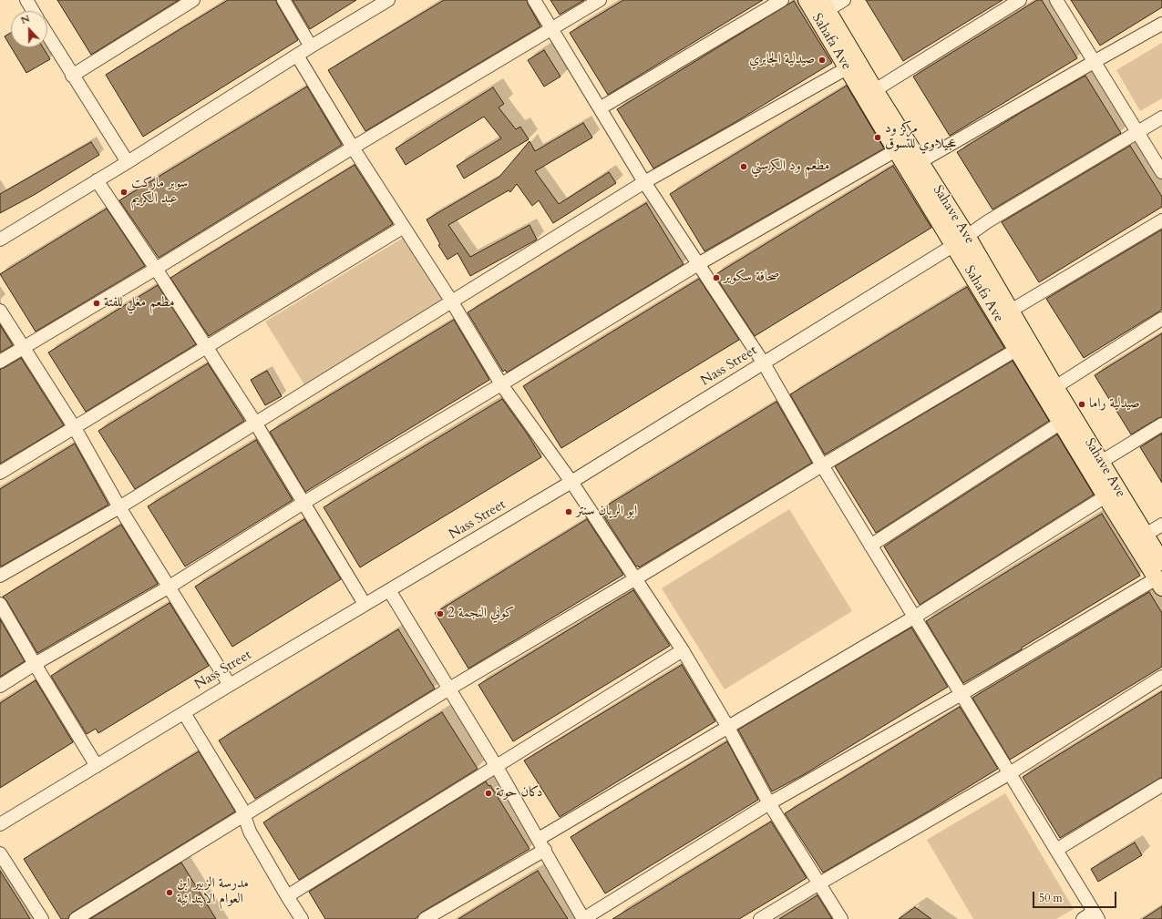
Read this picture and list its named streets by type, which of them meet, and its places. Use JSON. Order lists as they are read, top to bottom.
{
  "streets": {
    "main road": ["Sahafa Ave", "Sahave Ave"],
    "street": ["Nass Street"]
  },
  "crossings": [
    ["Sahafa Ave", "Sahave Ave"],
    ["Sahafa Ave", "Nass Street"],
    ["Sahave Ave", "Nass Street"]
  ],
  "places": [
    "صيدلية الجابري",
    "مركز ود عجيلاوي للتسوق",
    "مطعم ود الكرسني",
    "سوبر ماركت عبد الكريم",
    "صحافة سكوير",
    "مطعم مغلي للفتة",
    "صيدلية راما",
    "ابو الريان سنتر",
    "كوني النجمة 2",
    "دكان حوتة",
    "مدرسة الزبير ابن العوام الابتدائية"
  ],
  "scale_bar": "50 m",
  "north": "top"
}
